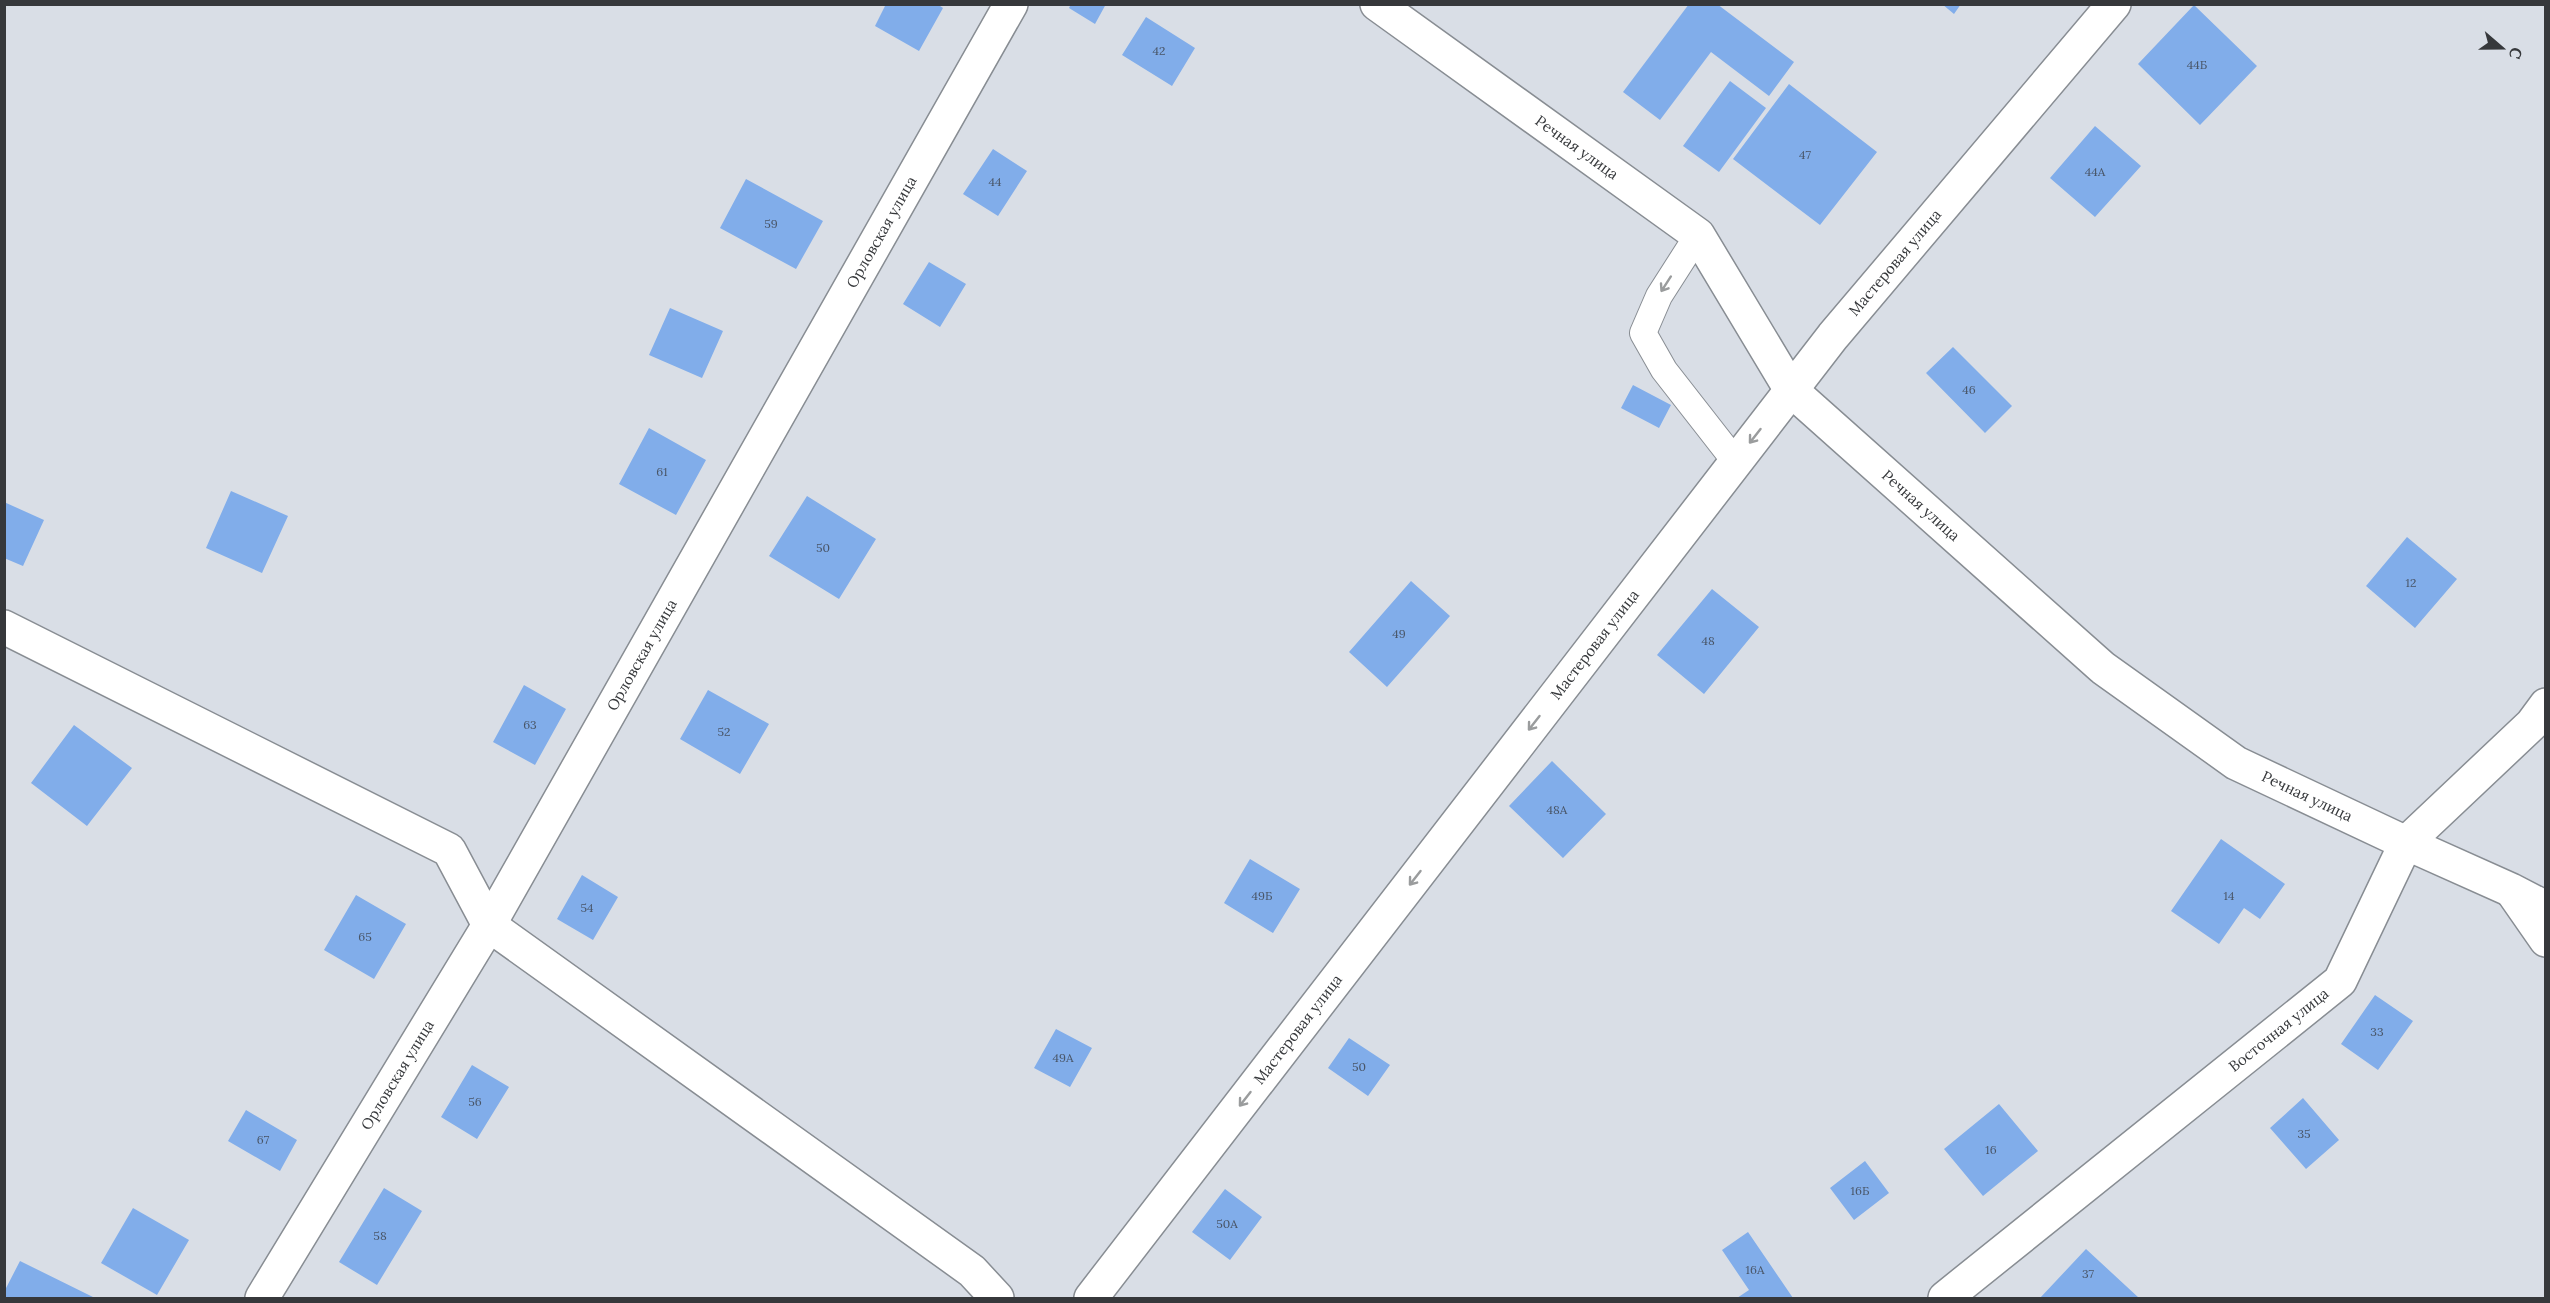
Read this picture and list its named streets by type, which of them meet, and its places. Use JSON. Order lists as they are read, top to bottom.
{
  "streets": {
    "street": [
      "Речная улица",
      "Орловская улица",
      "Мастеровая улица",
      "Восточная улица"
    ]
  },
  "crossings": [
    ["Речная улица", "Мастеровая улица"],
    ["Речная улица", "Восточная улица"]
  ],
  "one_way": ["Мастеровая улица"],
  "house_numbers": [
    "42",
    "44Б",
    "47",
    "44А",
    "44",
    "59",
    "46",
    "61",
    "50",
    "12",
    "49",
    "48",
    "63",
    "52",
    "48А",
    "49Б",
    "14",
    "54",
    "65",
    "33",
    "49А",
    "50",
    "56",
    "35",
    "67",
    "16",
    "16Б",
    "50А",
    "58",
    "16А",
    "37"
  ],
  "north": "right"
}
